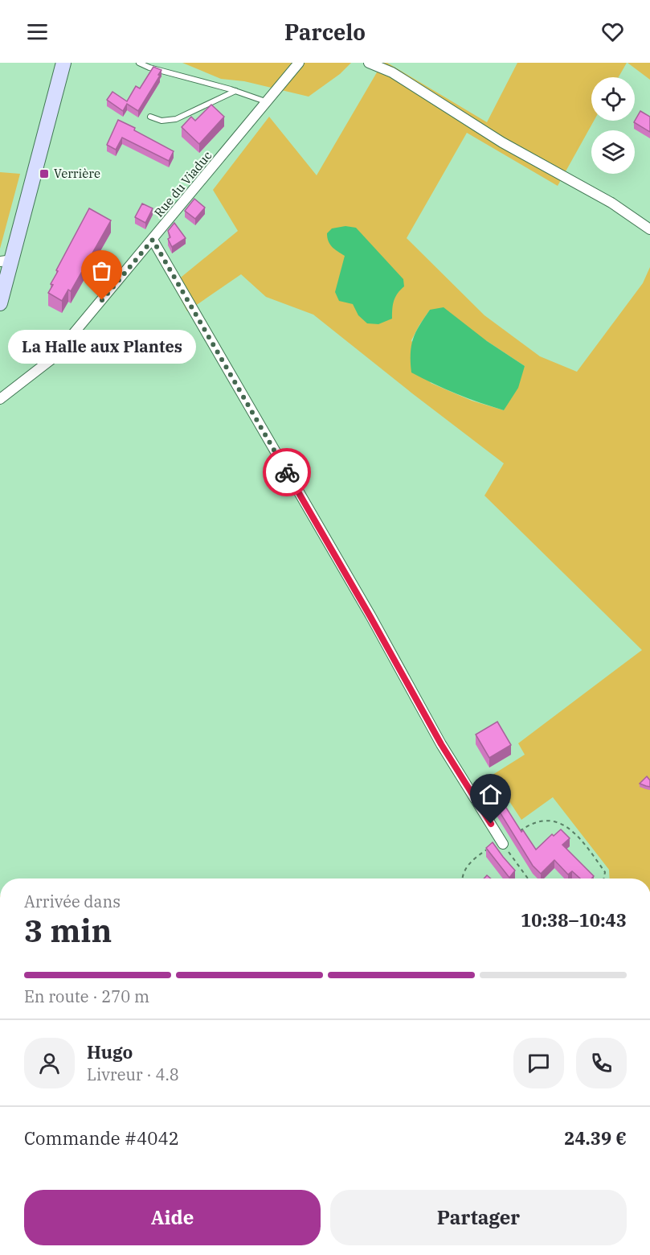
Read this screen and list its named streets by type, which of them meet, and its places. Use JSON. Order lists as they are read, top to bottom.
{
  "streets": {
    "street": ["Rue du Viaduc"]
  },
  "places": {
    "transit": ["Verrière"],
    "other": ["La Halle aux Plantes"]
  },
  "page": {
    "header": "Parcelo",
    "bubble": "La Halle aux Plantes",
    "heading": ["3 min", "Arrivée dans", "10:38–10:43"],
    "panel": [
      "Hugo",
      "Livreur · 4.8",
      "Commande #4042",
      "24.39 €"
    ],
    "bar": "En route · 270 m",
    "buttons": ["Aide", "Partager"]
  }
}
